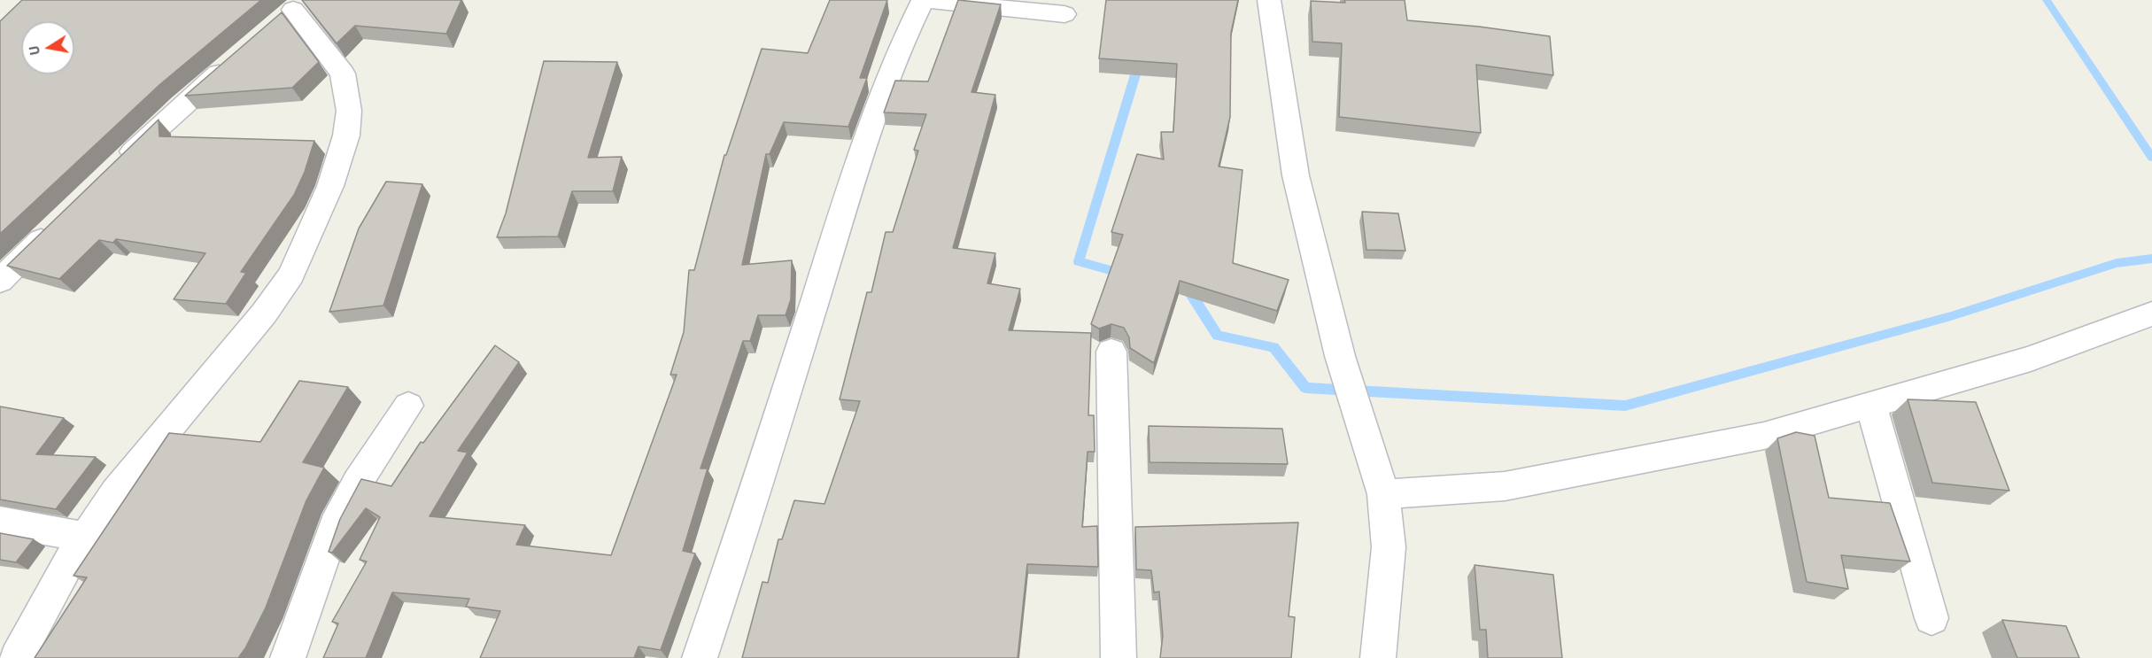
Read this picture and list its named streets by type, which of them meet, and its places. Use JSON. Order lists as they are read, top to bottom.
{
  "north": "left"
}
